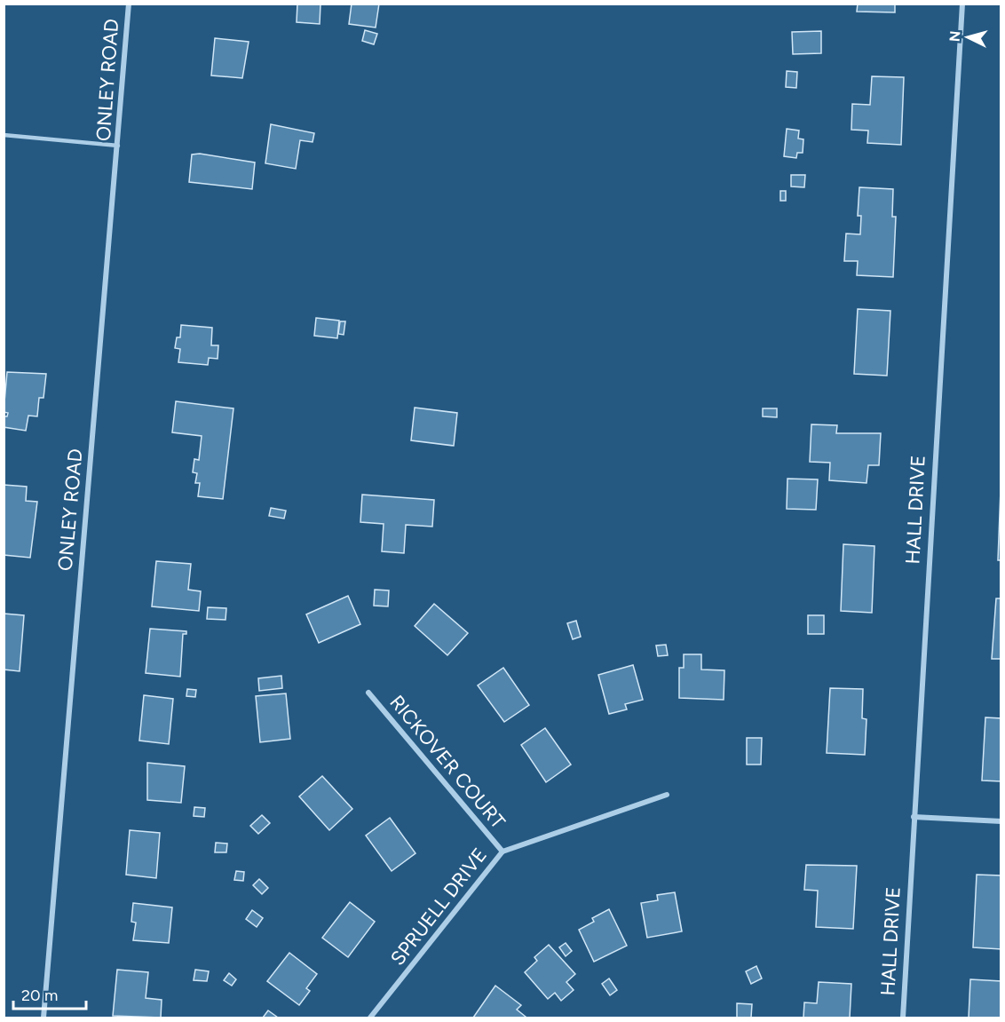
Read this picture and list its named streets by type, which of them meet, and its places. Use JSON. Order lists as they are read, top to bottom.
{
  "streets": {
    "street": [
      "ONLEY ROAD",
      "HALL DRIVE",
      "RICKOVER COURT",
      "SPRUELL DRIVE"
    ]
  },
  "crossings": [
    ["RICKOVER COURT", "SPRUELL DRIVE"]
  ],
  "scale_bar": "20 m",
  "north": "left"
}
